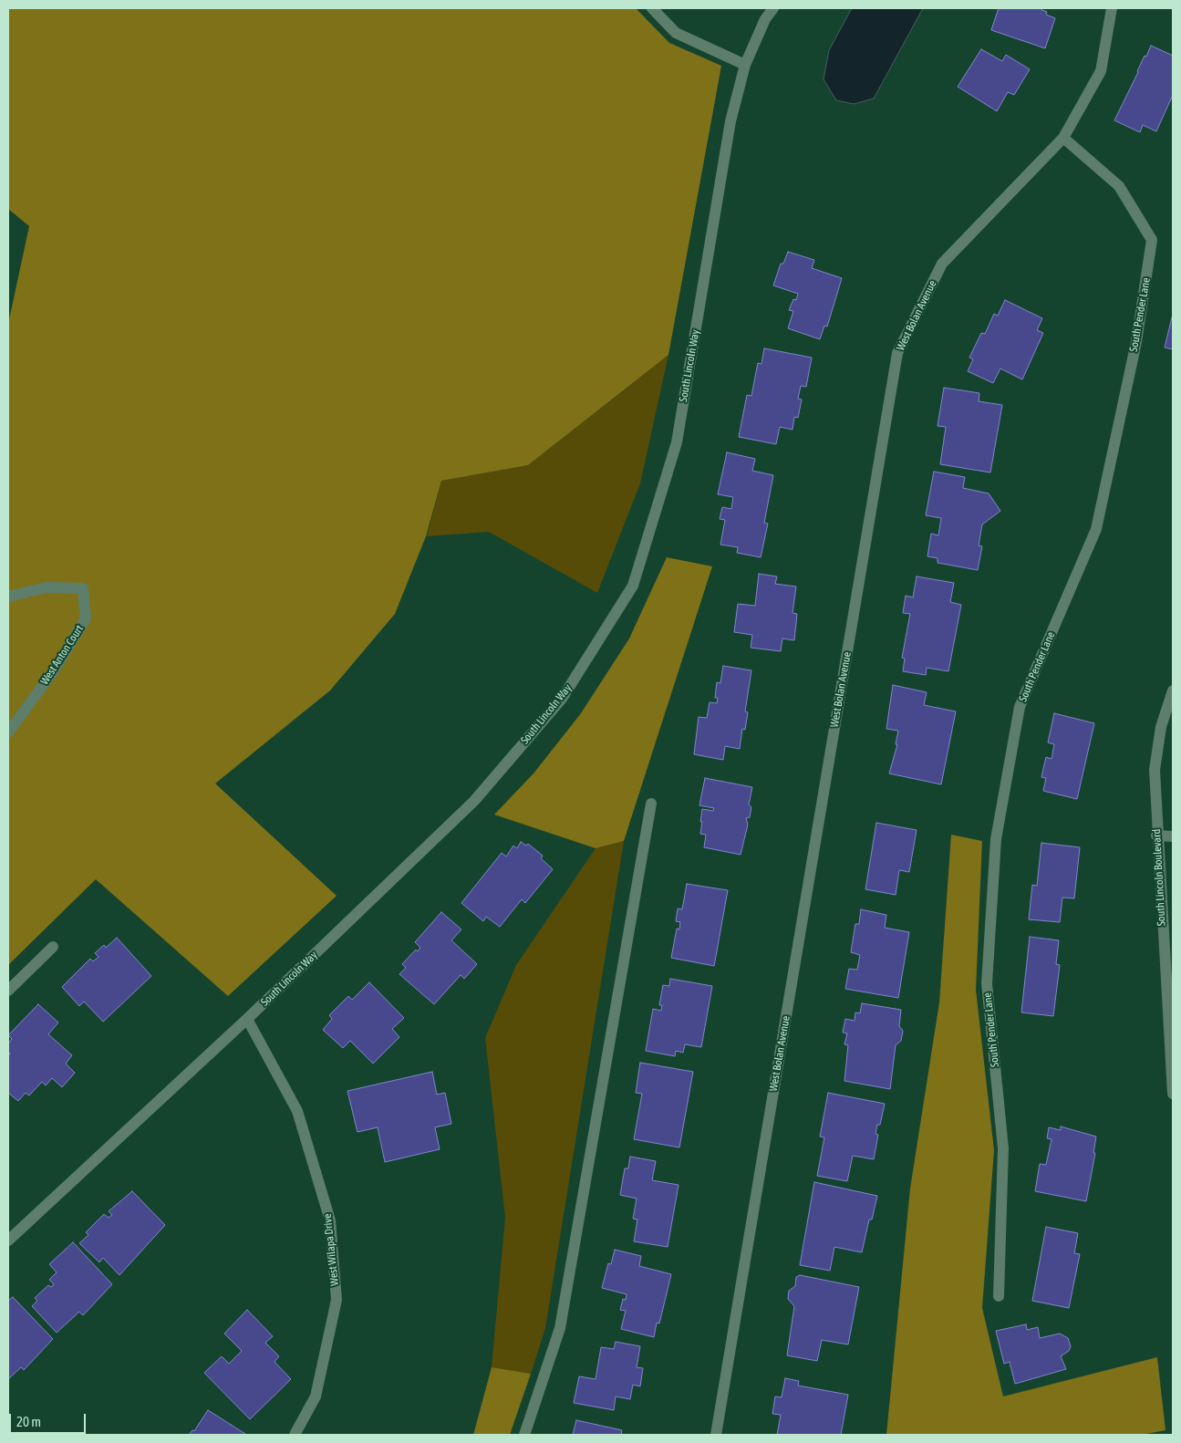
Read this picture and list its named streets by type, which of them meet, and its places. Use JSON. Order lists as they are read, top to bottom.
{
  "streets": {
    "street": [
      "South Pender Lane",
      "West Bolan Avenue",
      "South Lincoln Way",
      "West Anton Court",
      "South Lincoln Boulevard",
      "West Wilapa Drive"
    ]
  },
  "crossings": [
    ["South Pender Lane", "West Bolan Avenue"],
    ["South Lincoln Way", "West Wilapa Drive"]
  ],
  "scale_bar": "20 m"
}
